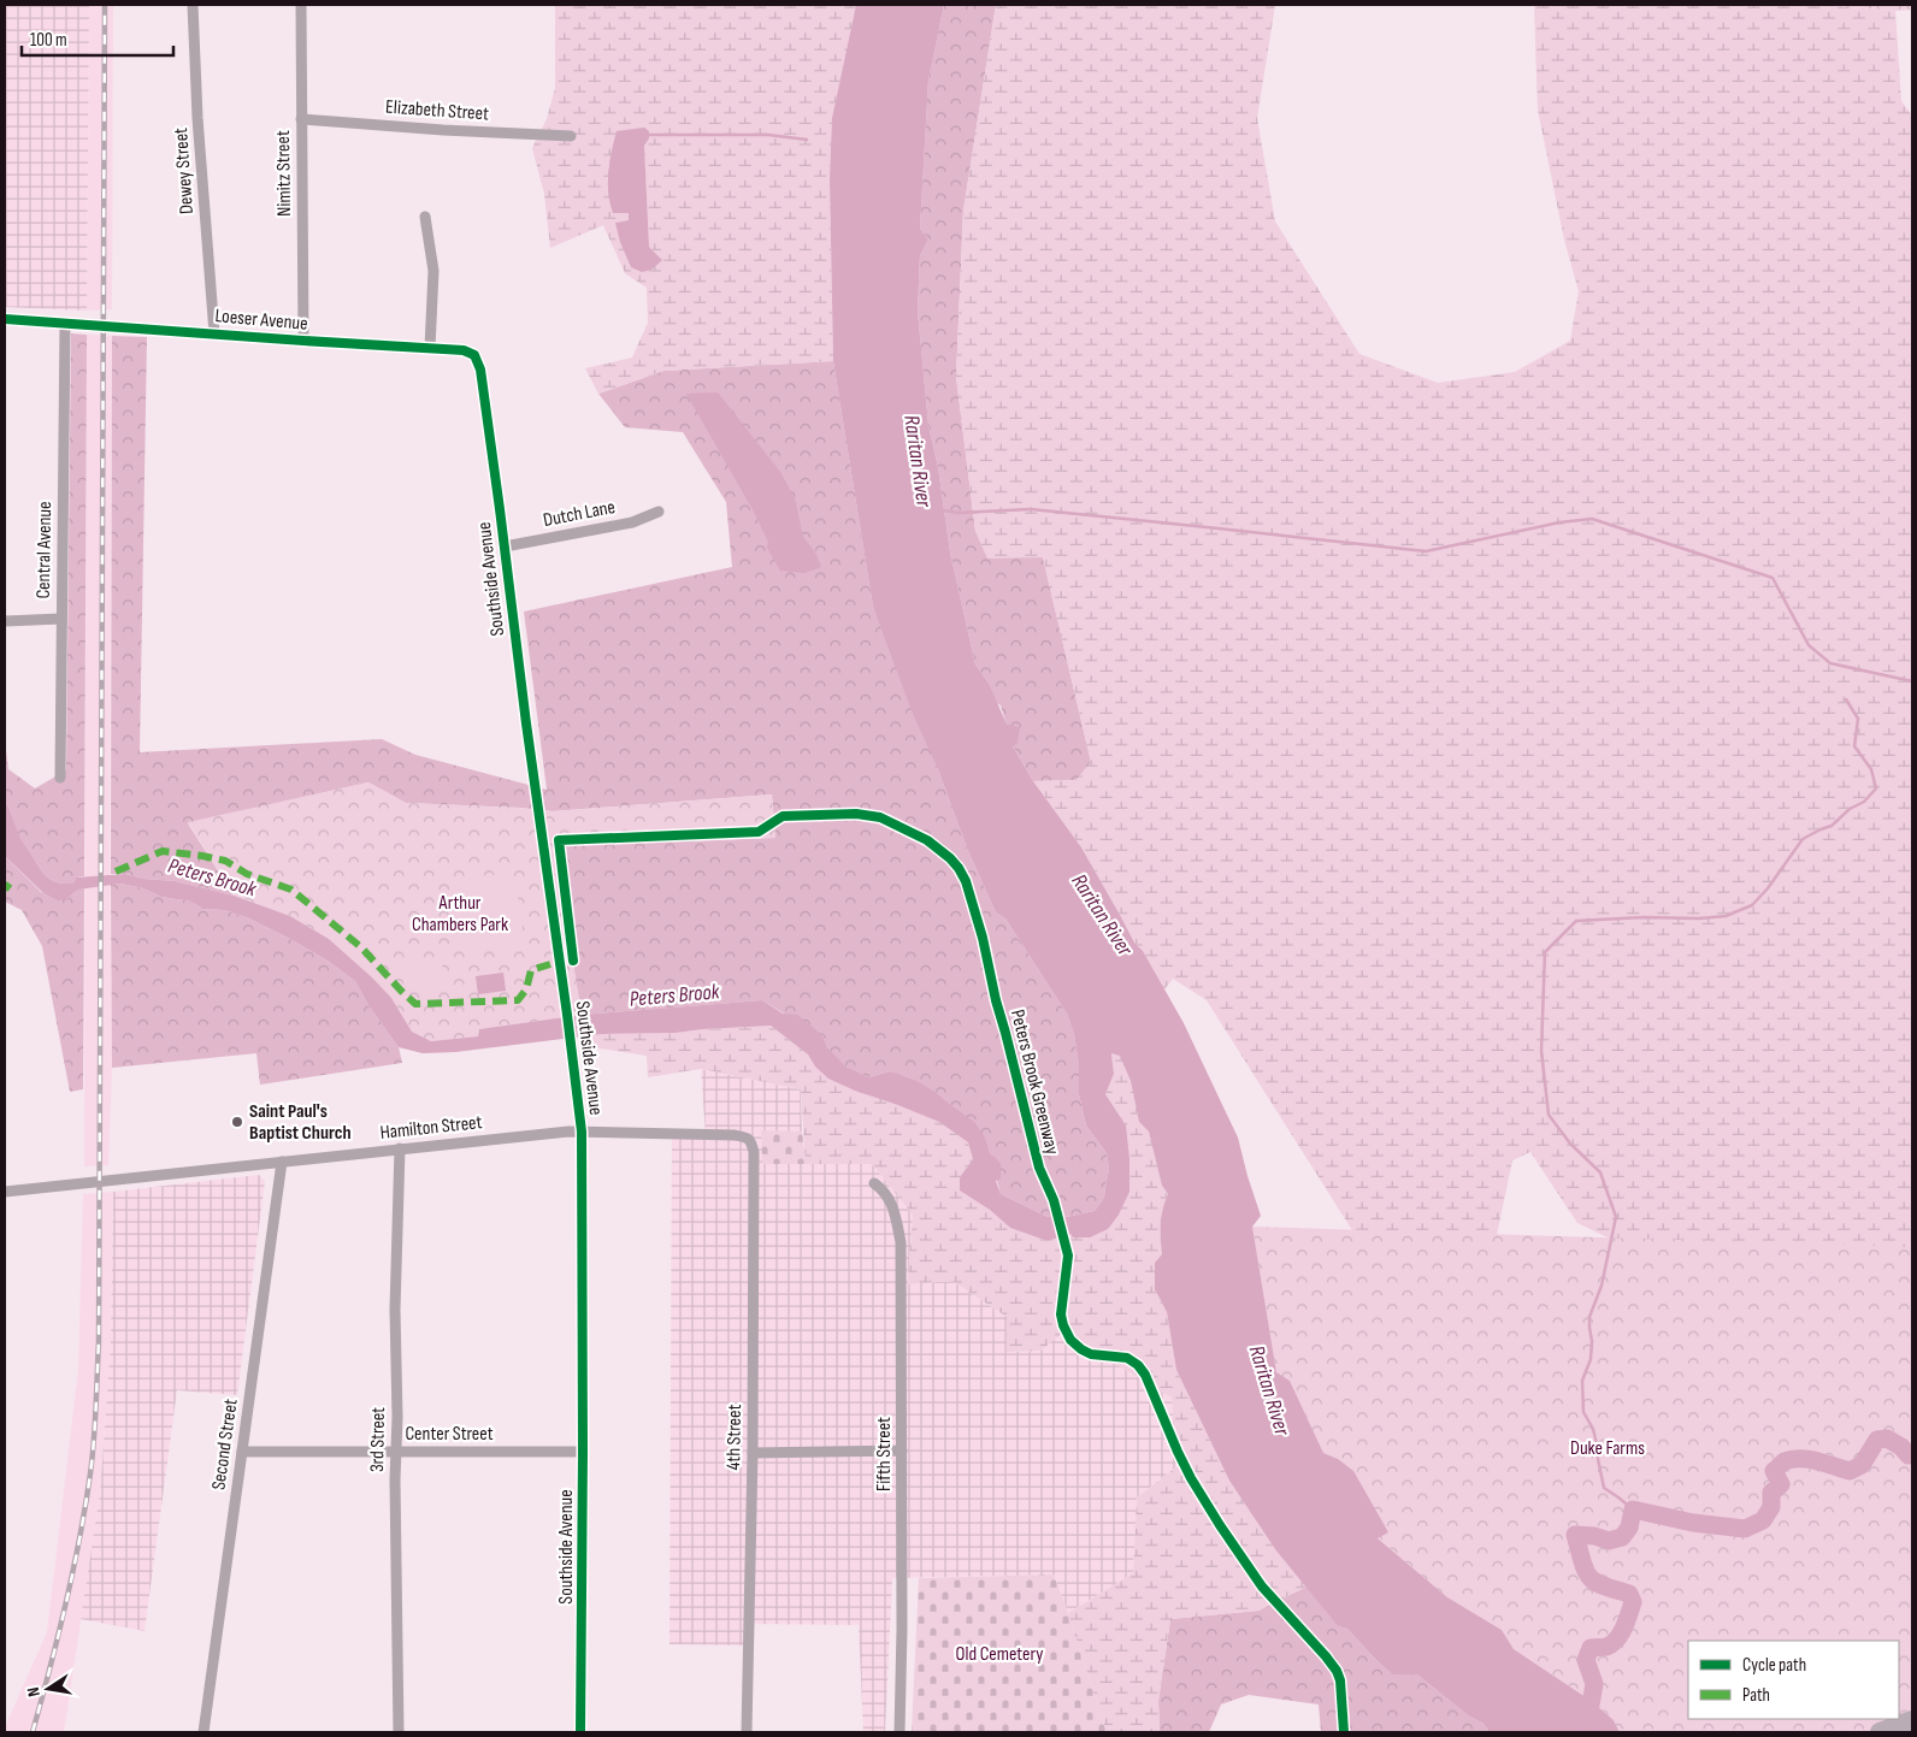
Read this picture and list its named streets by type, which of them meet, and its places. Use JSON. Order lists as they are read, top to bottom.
{
  "streets": {
    "street": [
      "Elizabeth Street",
      "Dewey Street",
      "Nimitz Street",
      "Loeser Avenue",
      "Dutch Lane",
      "Central Avenue",
      "Southside Avenue",
      "Hamilton Street",
      "Center Street",
      "4th Street",
      "3rd Street",
      "Second Street",
      "Fifth Street"
    ],
    "cycle path": ["Peters Brook Greenway"]
  },
  "crossings": [
    ["Elizabeth Street", "Nimitz Street"],
    ["Dewey Street", "Loeser Avenue"],
    ["Nimitz Street", "Loeser Avenue"],
    ["Loeser Avenue", "Central Avenue"],
    ["Loeser Avenue", "Southside Avenue"],
    ["Dutch Lane", "Southside Avenue"],
    ["Southside Avenue", "Hamilton Street"],
    ["Southside Avenue", "Center Street"],
    ["Hamilton Street", "4th Street"],
    ["Hamilton Street", "3rd Street"],
    ["Hamilton Street", "Second Street"],
    ["Center Street", "3rd Street"],
    ["Center Street", "Second Street"]
  ],
  "water": ["Raritan River", "Peters Brook"],
  "parks": ["Arthur Chambers Park", "Duke Farms", "Old Cemetery"],
  "places": ["Saint Paul's Baptist Church"],
  "legend": ["Cycle path", "Path"],
  "scale_bar": "100 m",
  "north": "left"
}
